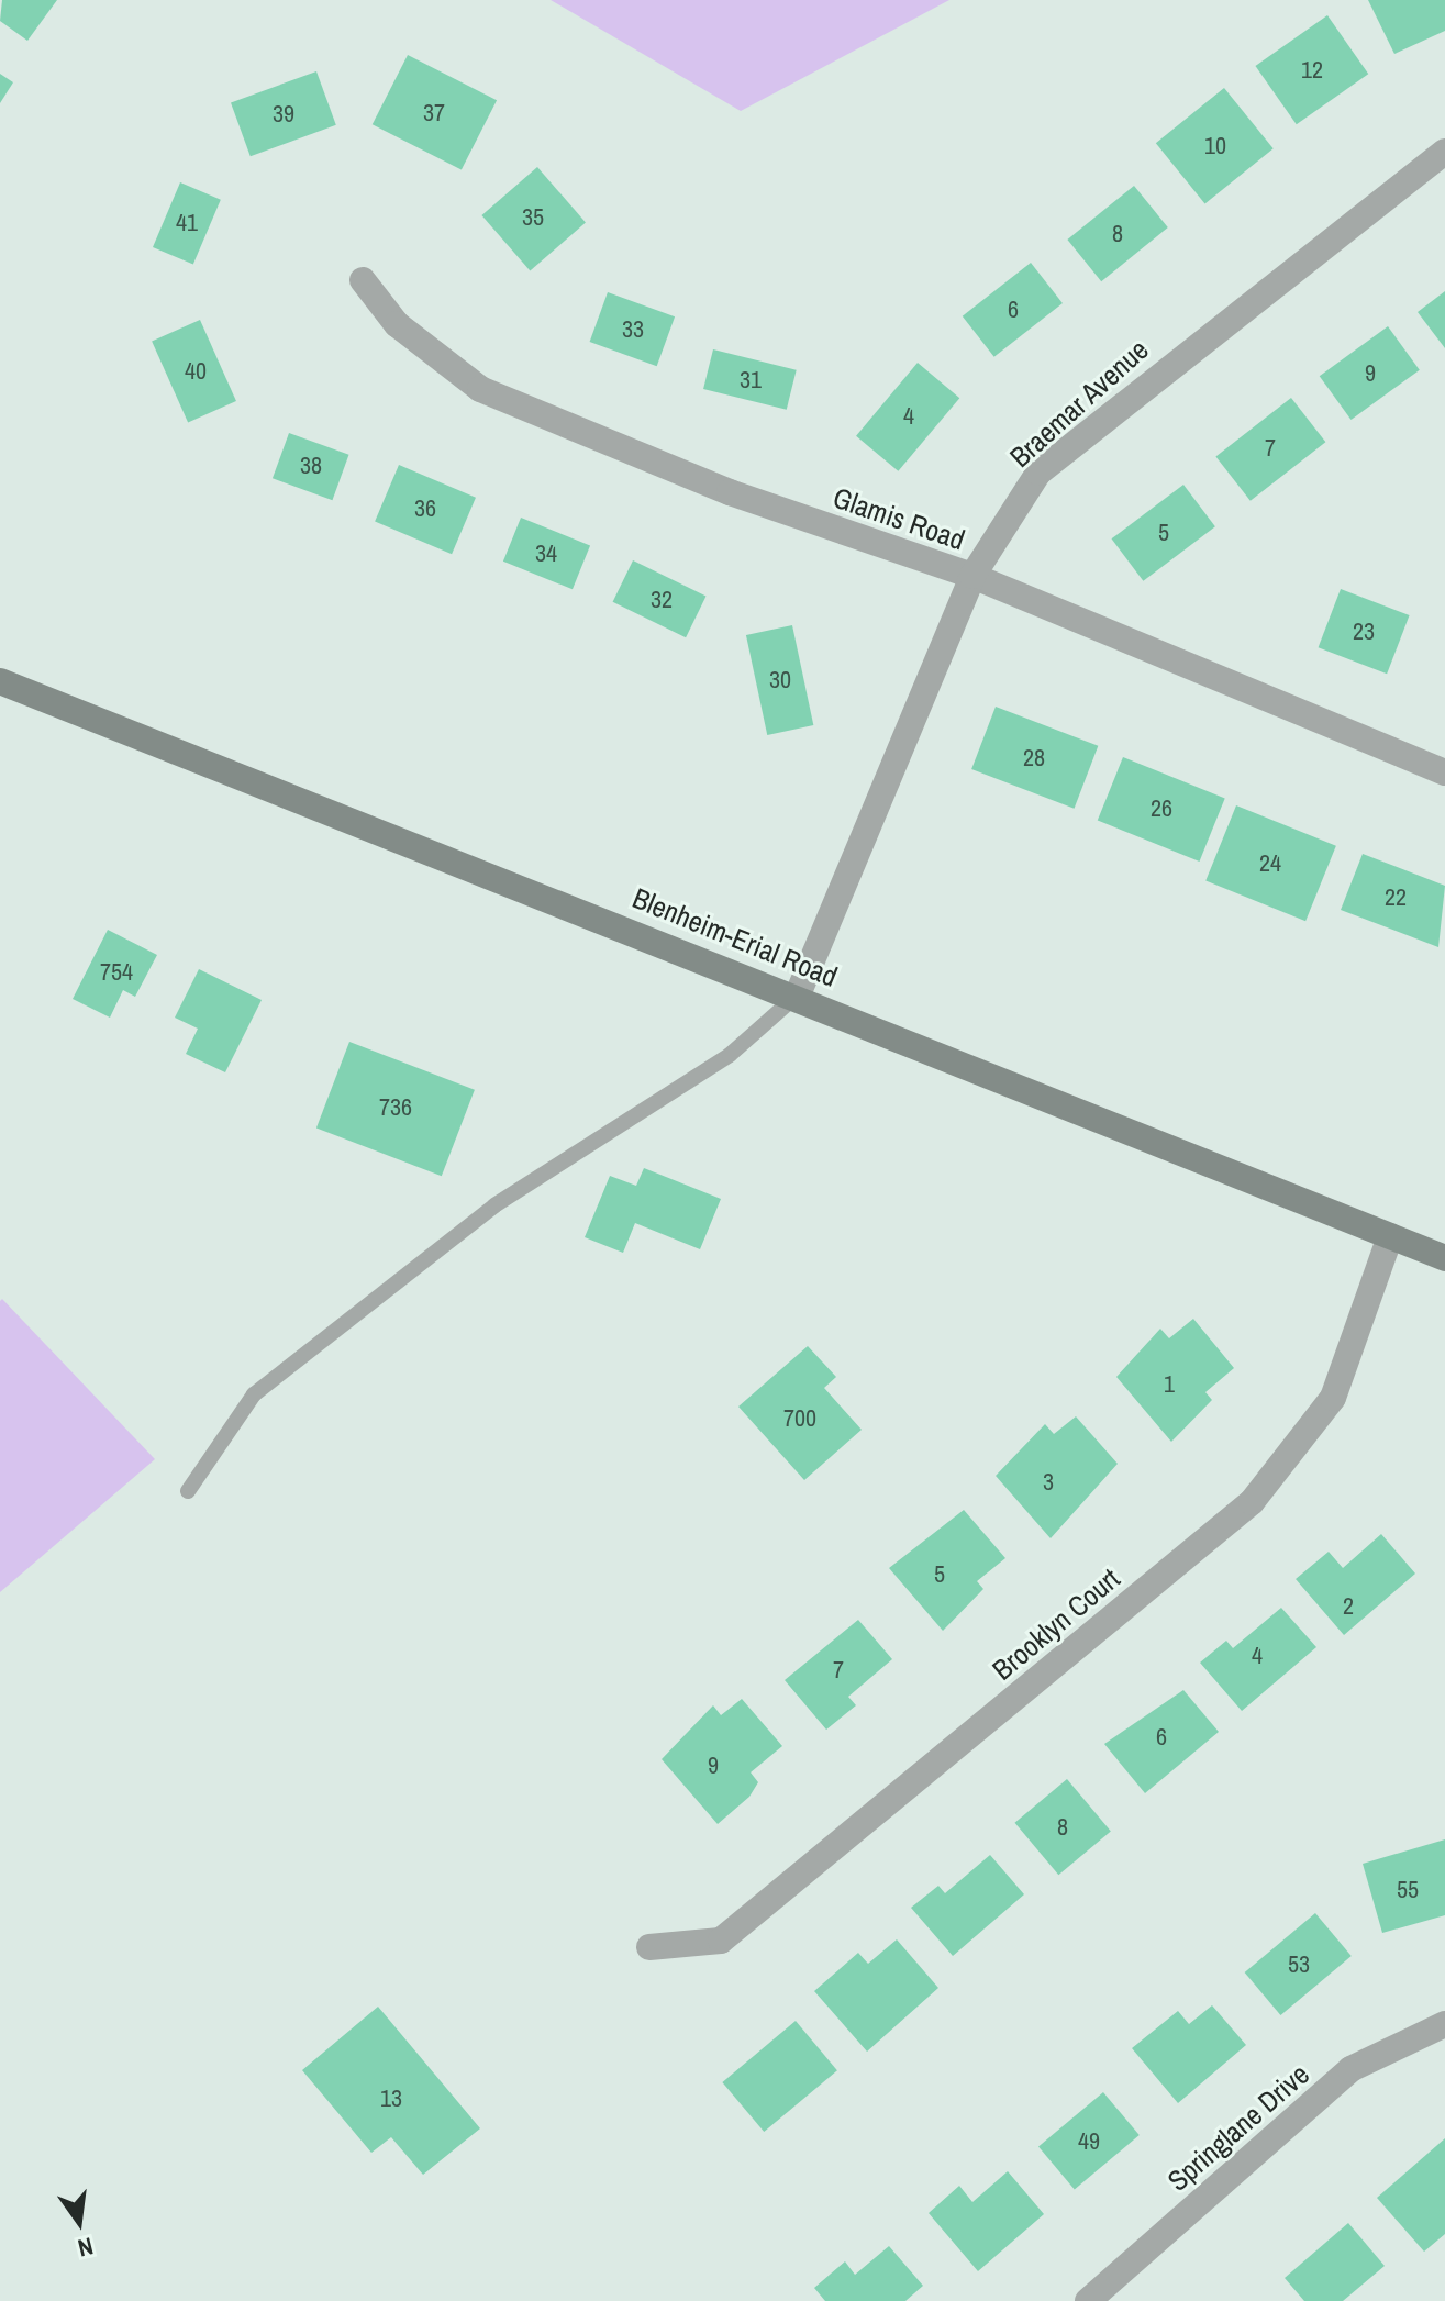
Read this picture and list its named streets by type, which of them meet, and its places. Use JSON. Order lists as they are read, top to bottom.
{
  "streets": {
    "main road": ["Blenheim-Erial Road"],
    "street": [
      "Braemar Avenue",
      "Glamis Road",
      "Brooklyn Court",
      "Springlane Drive"
    ]
  },
  "crossings": [
    ["Braemar Avenue", "Glamis Road"],
    ["Braemar Avenue", "Blenheim-Erial Road"],
    ["Blenheim-Erial Road", "Brooklyn Court"]
  ],
  "house_numbers": [
    "12",
    "37",
    "39",
    "10",
    "35",
    "41",
    "8",
    "6",
    "33",
    "40",
    "9",
    "31",
    "4",
    "7",
    "38",
    "36",
    "5",
    "34",
    "32",
    "23",
    "30",
    "28",
    "26",
    "24",
    "22",
    "754",
    "736",
    "1",
    "700",
    "3",
    "5",
    "2",
    "4",
    "7",
    "6",
    "9",
    "8",
    "55",
    "53",
    "13",
    "49"
  ],
  "north": "bottom"
}
